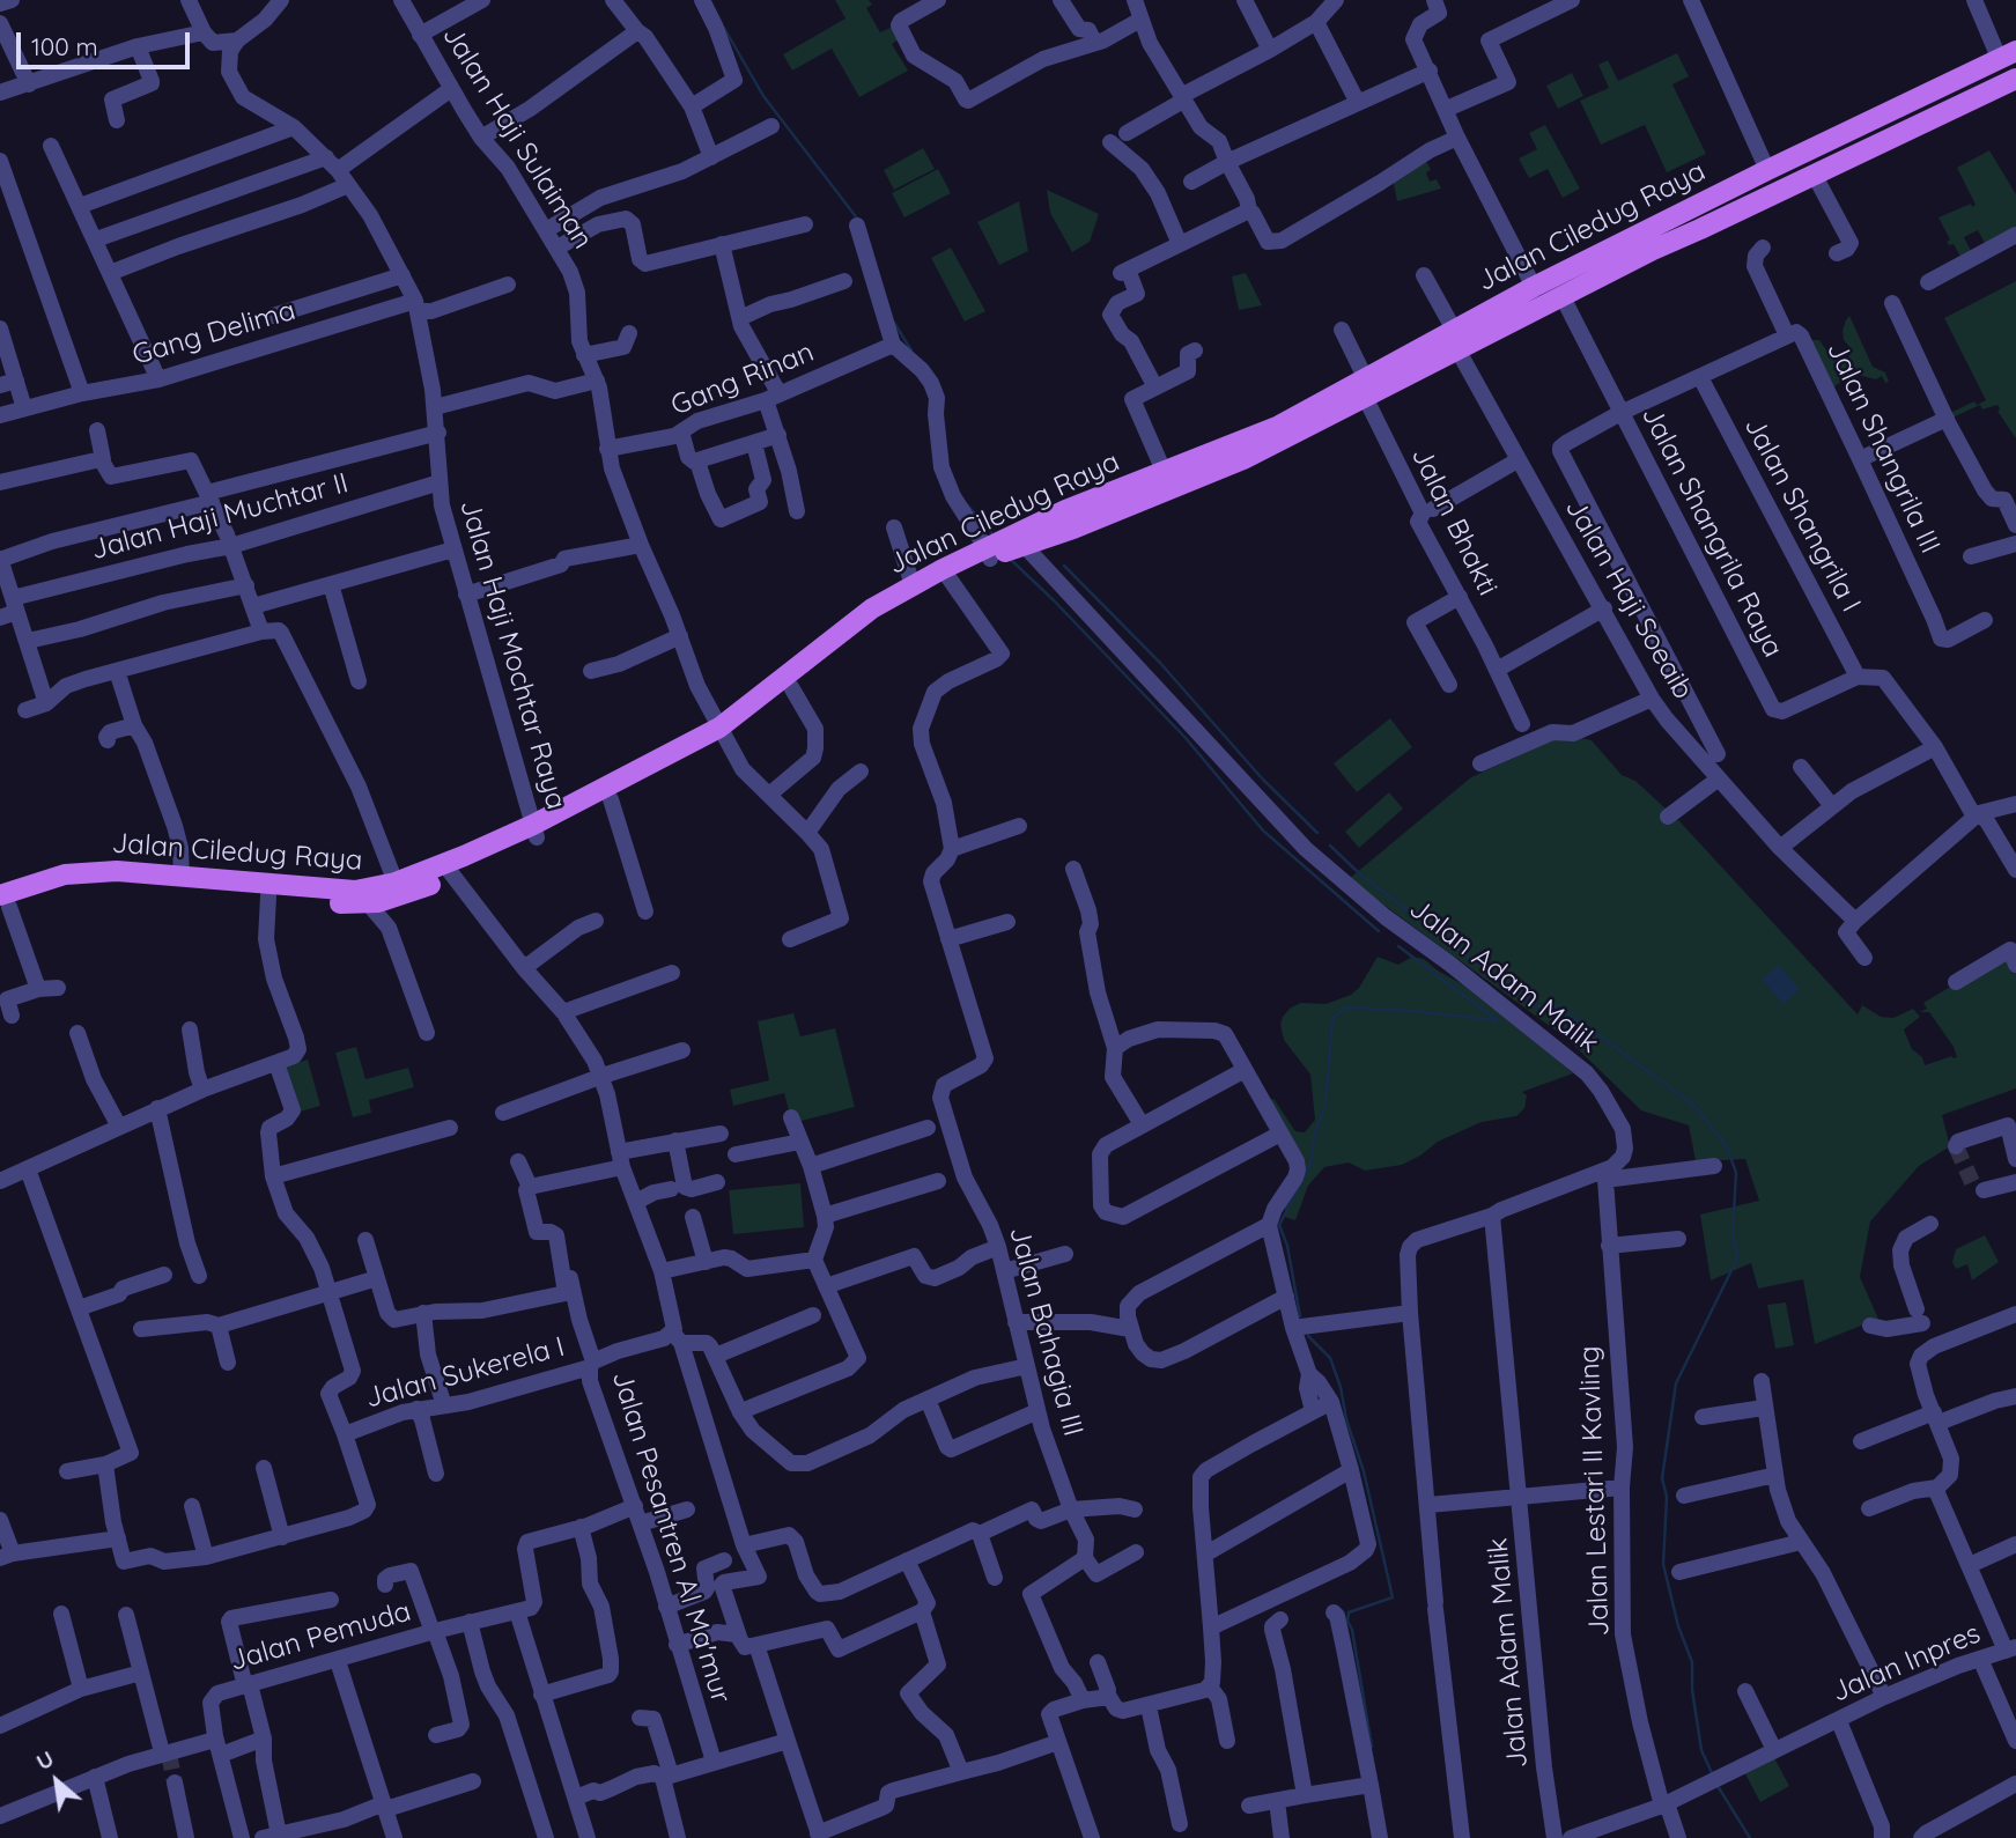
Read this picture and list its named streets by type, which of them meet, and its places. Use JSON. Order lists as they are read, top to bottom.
{
  "streets": {
    "main road": ["Jalan Ciledug Raya"],
    "street": [
      "Jalan Haji Sulaiman",
      "Gang Delima",
      "Gang Rinan",
      "Jalan Shangrila III",
      "Jalan Shangrila I",
      "Jalan Haji Muchtar II",
      "Jalan Bhakti",
      "Jalan Shangrila Raya",
      "Jalan Haji Soeaib",
      "Jalan Haji Mochtar Raya",
      "Jalan Adam Malik",
      "Jalan Bahagia III",
      "Jalan Sukerela I",
      "Jalan Lestari II Kavling",
      "Jalan Pesantren Al Ma'mur",
      "Jalan Pemuda",
      "Jalan Inpres"
    ]
  },
  "crossings": [
    ["Jalan Haji Sulaiman", "Jalan Ciledug Raya"],
    ["Jalan Haji Sulaiman", "Gang Rinan"],
    ["Jalan Ciledug Raya", "Jalan Bhakti"],
    ["Jalan Ciledug Raya", "Jalan Shangrila Raya"],
    ["Jalan Ciledug Raya", "Jalan Haji Soeaib"],
    ["Jalan Ciledug Raya", "Jalan Haji Mochtar Raya"],
    ["Jalan Ciledug Raya", "Jalan Adam Malik"],
    ["Gang Delima", "Jalan Haji Mochtar Raya"],
    ["Gang Rinan", "Jalan Adam Malik"],
    ["Jalan Shangrila III", "Jalan Shangrila I"],
    ["Jalan Shangrila III", "Jalan Shangrila Raya"],
    ["Jalan Shangrila I", "Jalan Shangrila Raya"],
    ["Jalan Haji Muchtar II", "Jalan Haji Mochtar Raya"],
    ["Jalan Adam Malik", "Jalan Lestari II Kavling"],
    ["Jalan Sukerela I", "Jalan Pesantren Al Ma'mur"],
    ["Jalan Lestari II Kavling", "Jalan Inpres"]
  ],
  "scale_bar": "100 m",
  "north": "top left"
}
